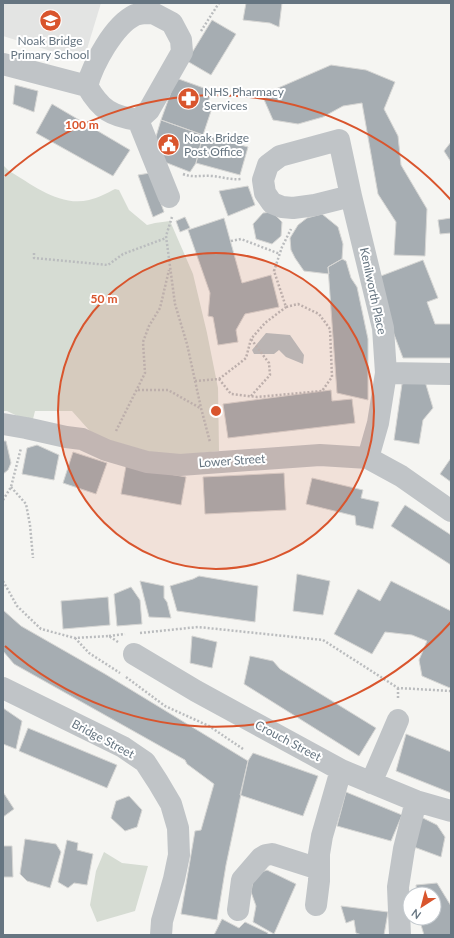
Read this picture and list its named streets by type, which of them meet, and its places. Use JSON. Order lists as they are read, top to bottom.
{
  "streets": {
    "street": [
      "Kenilworth Place",
      "Lower Street",
      "Bridge Street",
      "Crouch Street"
    ]
  },
  "crossings": [
    ["Kenilworth Place", "Lower Street"]
  ],
  "places": {
    "school or university": ["Noak Bridge Primary School"],
    "pharmacy": ["NHS Pharmacy Services"],
    "public building": ["Noak Bridge Post Office"]
  },
  "north": "bottom left",
  "rings": ["100 m", "50 m"]
}
